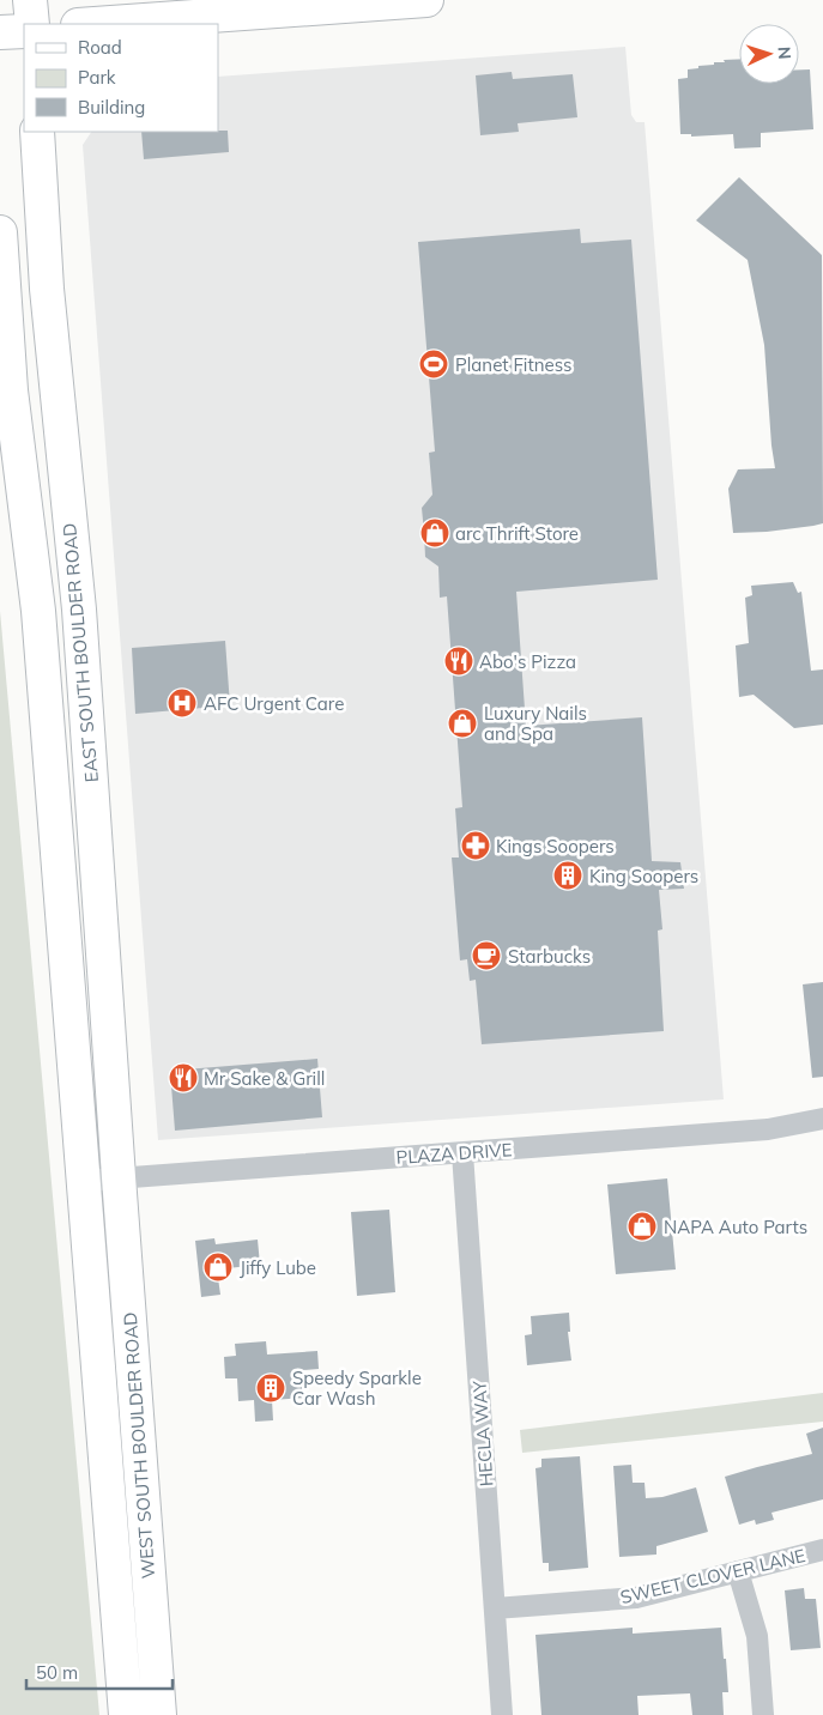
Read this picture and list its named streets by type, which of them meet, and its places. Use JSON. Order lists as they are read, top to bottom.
{
  "streets": {
    "main road": ["EAST SOUTH BOULDER ROAD", "WEST SOUTH BOULDER ROAD"],
    "street": ["PLAZA DRIVE", "HECLA WAY", "SWEET CLOVER LANE"]
  },
  "crossings": [
    ["EAST SOUTH BOULDER ROAD", "PLAZA DRIVE"],
    ["EAST SOUTH BOULDER ROAD", "WEST SOUTH BOULDER ROAD"],
    ["PLAZA DRIVE", "HECLA WAY"],
    ["PLAZA DRIVE", "WEST SOUTH BOULDER ROAD"],
    ["HECLA WAY", "SWEET CLOVER LANE"]
  ],
  "places": {
    "sports": ["Planet Fitness"],
    "shop": [
      "arc Thrift Store",
      "Luxury Nails and Spa",
      "NAPA Auto Parts",
      "Jiffy Lube"
    ],
    "restaurant": ["Abo's Pizza", "Mr Sake & Grill"],
    "hospital": ["AFC Urgent Care"],
    "pharmacy": ["Kings Soopers"],
    "building": ["King Soopers", "Speedy Sparkle Car Wash"],
    "cafe": ["Starbucks"]
  },
  "legend": ["Road", "Park", "Building"],
  "scale_bar": "50 m",
  "north": "right"
}
